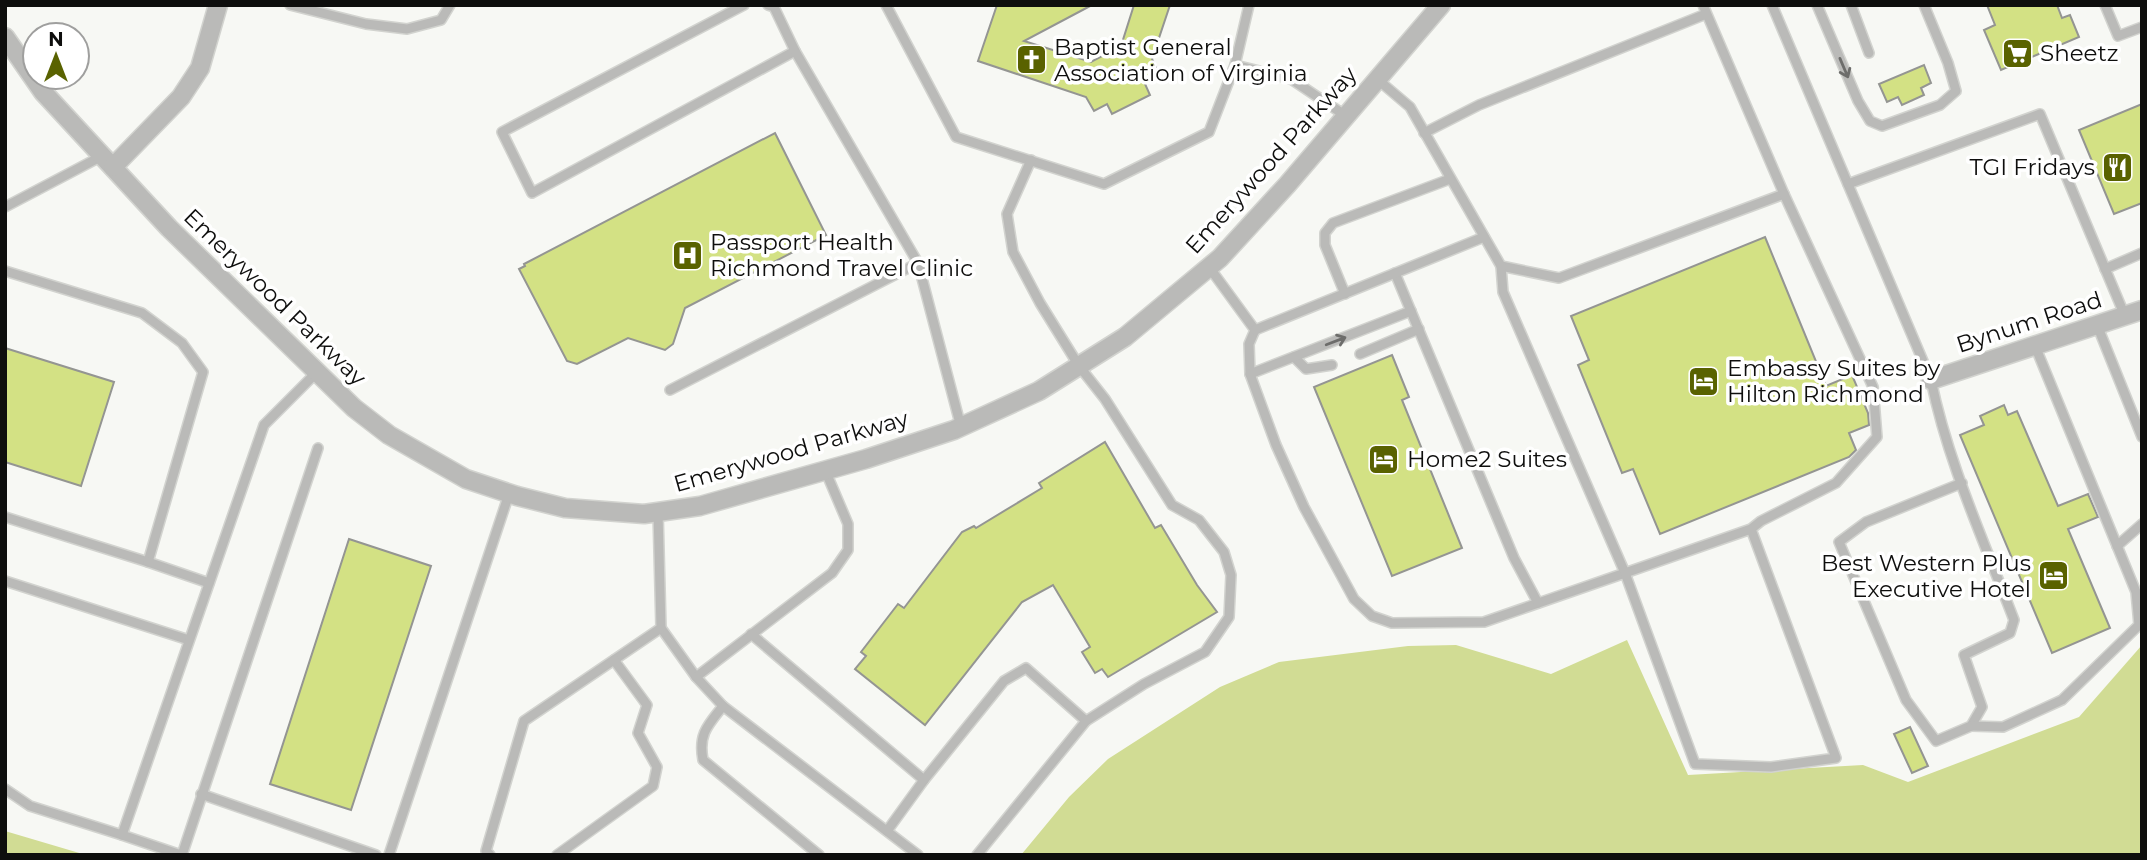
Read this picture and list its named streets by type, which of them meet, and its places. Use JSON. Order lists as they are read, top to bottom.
{
  "streets": {
    "street": ["Emerywood Parkway", "Bynum Road"]
  },
  "places": {
    "supermarket": ["Sheetz"],
    "church": ["Baptist General Association of Virginia"],
    "restaurant": ["TGI Fridays"],
    "hospital": ["Passport Health Richmond Travel Clinic"],
    "hotel": ["Embassy Suites by Hilton Richmond", "Home2 Suites", "Best Western Plus Executive Hotel"]
  },
  "north": "top"
}
